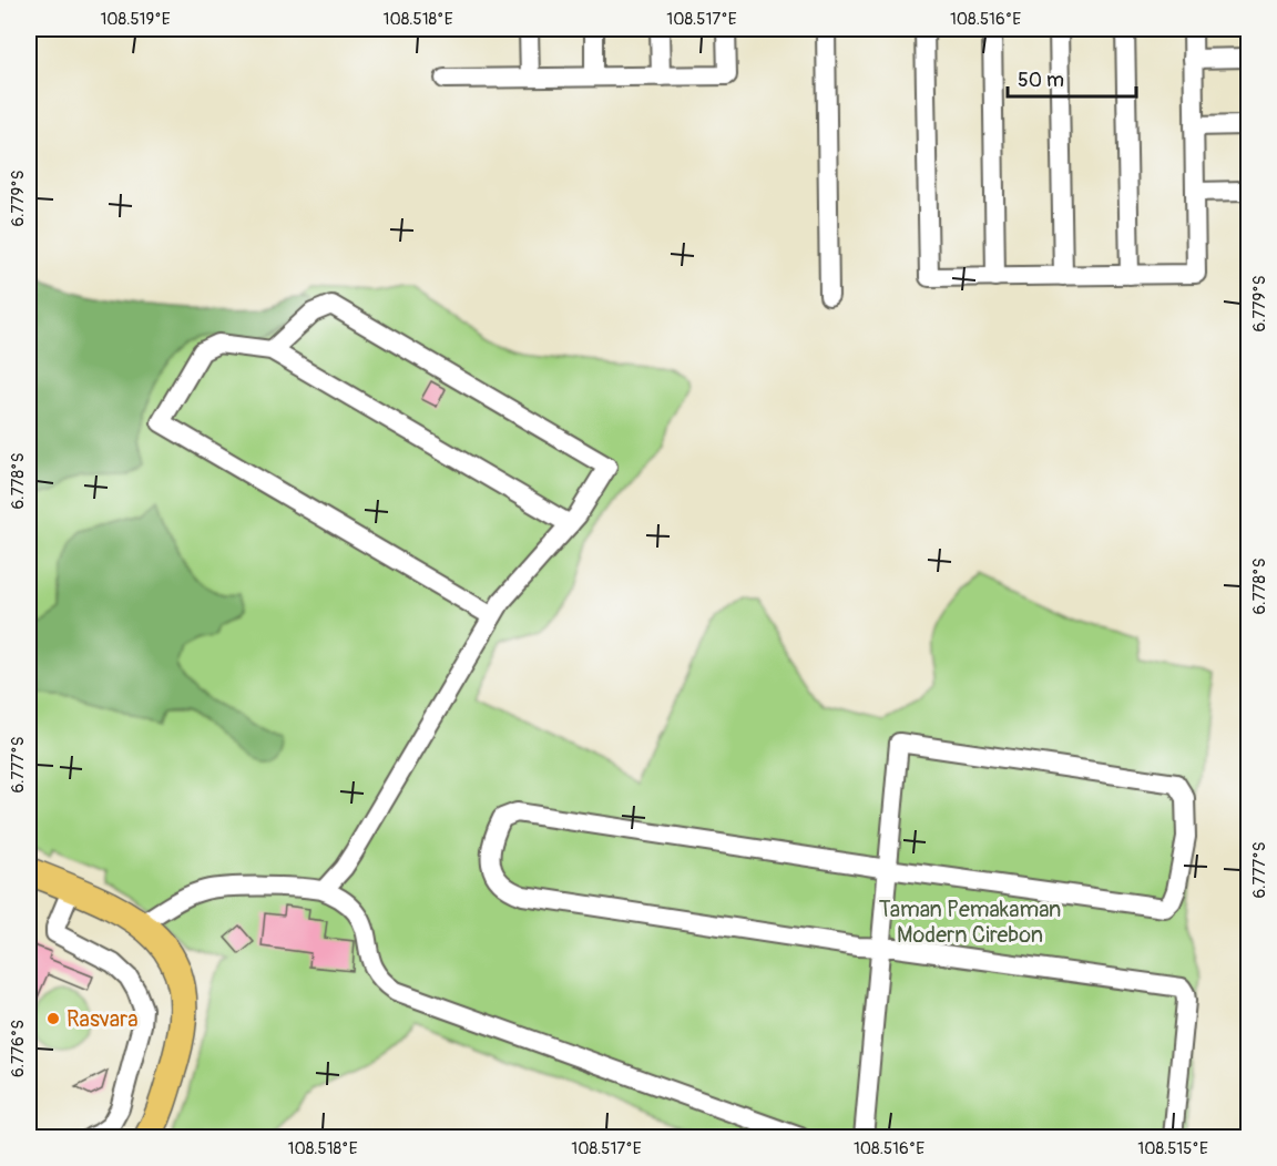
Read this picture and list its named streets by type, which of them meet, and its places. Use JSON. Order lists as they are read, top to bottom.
{
  "parks": ["Taman Pemakaman Modern Cirebon"],
  "places": ["Rasvara"],
  "scale_bar": "50 m",
  "coordinates": [
    "108.519°E",
    "108.518°E",
    "108.517°E",
    "108.516°E",
    "6.779°S",
    "6.778°S",
    "6.777°S",
    "6.776°S",
    "108.515°E"
  ]
}
